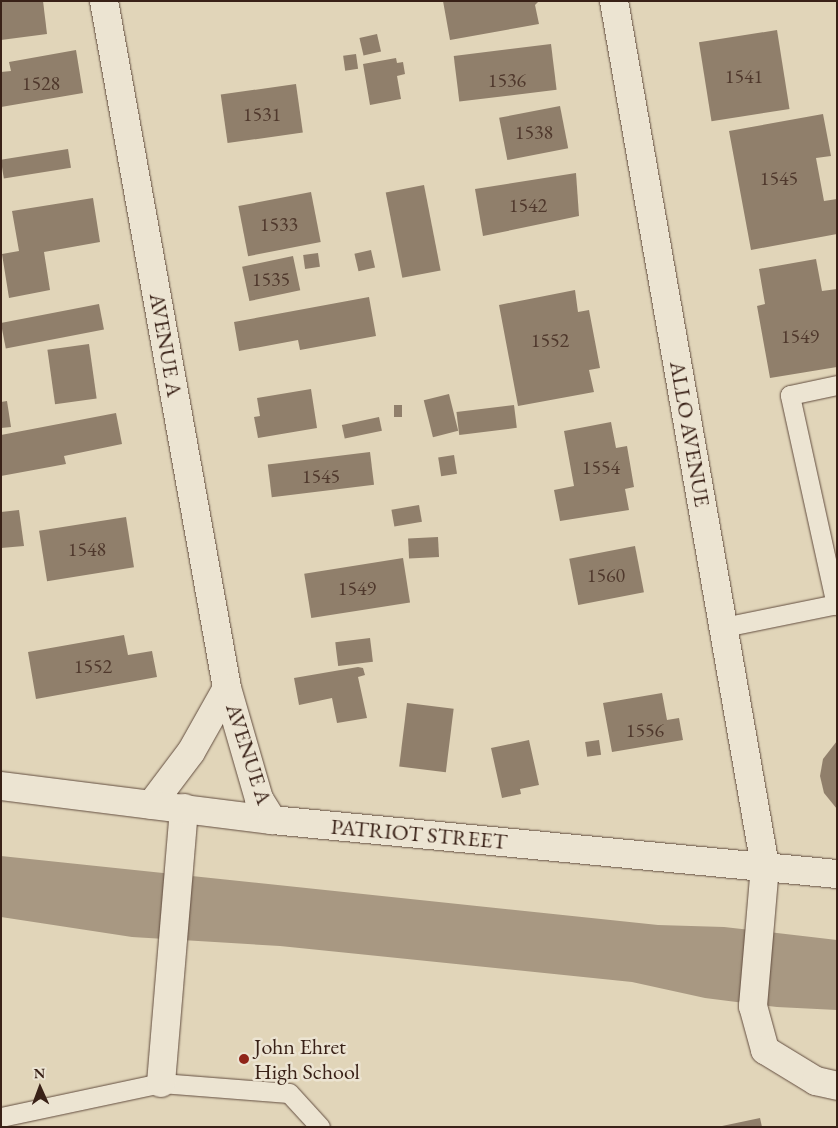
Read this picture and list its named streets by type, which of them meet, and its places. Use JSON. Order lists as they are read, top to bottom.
{
  "streets": {
    "street": ["AVENUE A", "ALLO AVENUE", "PATRIOT STREET"]
  },
  "crossings": [
    ["AVENUE A", "PATRIOT STREET"],
    ["ALLO AVENUE", "PATRIOT STREET"]
  ],
  "places": ["John Ehret High School"],
  "house_numbers": [
    "1541",
    "1536",
    "1528",
    "1531",
    "1538",
    "1545",
    "1542",
    "1533",
    "1535",
    "1549",
    "1552",
    "1554",
    "1545",
    "1548",
    "1560",
    "1549",
    "1552",
    "1556"
  ],
  "north": "top"
}
